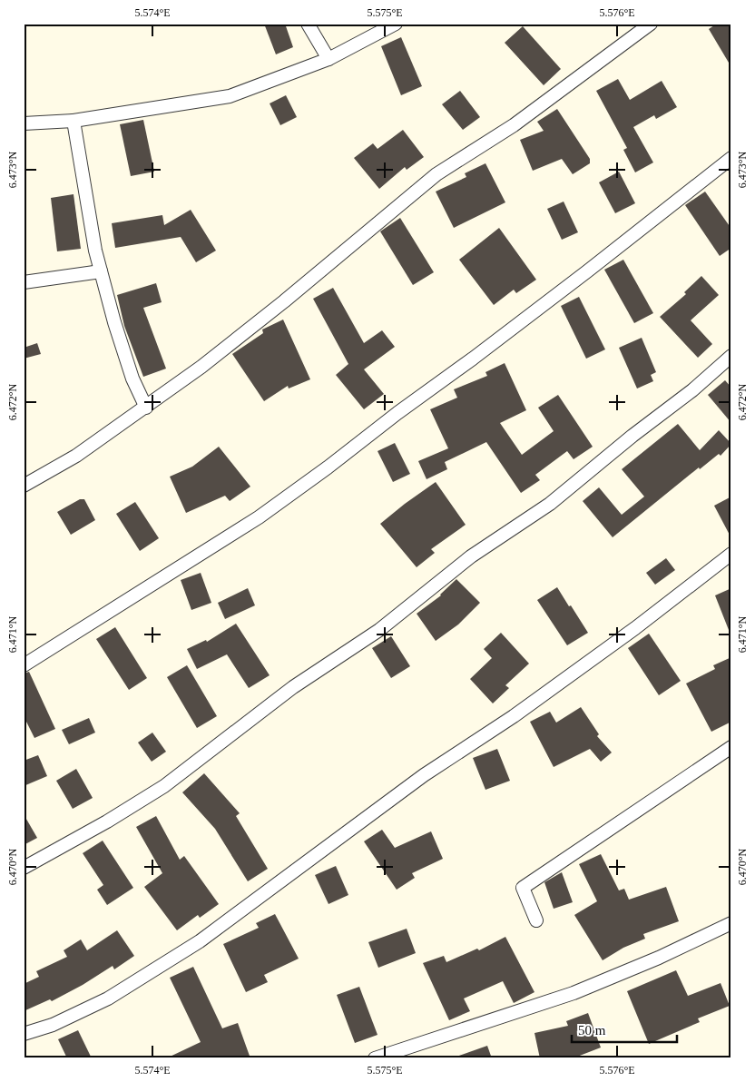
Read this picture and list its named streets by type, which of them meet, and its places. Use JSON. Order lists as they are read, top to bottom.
{
  "scale_bar": "50 m",
  "coordinates": [
    "5.574°E",
    "5.575°E",
    "5.576°E",
    "6.473°N",
    "6.472°N",
    "6.471°N",
    "6.470°N"
  ]
}
